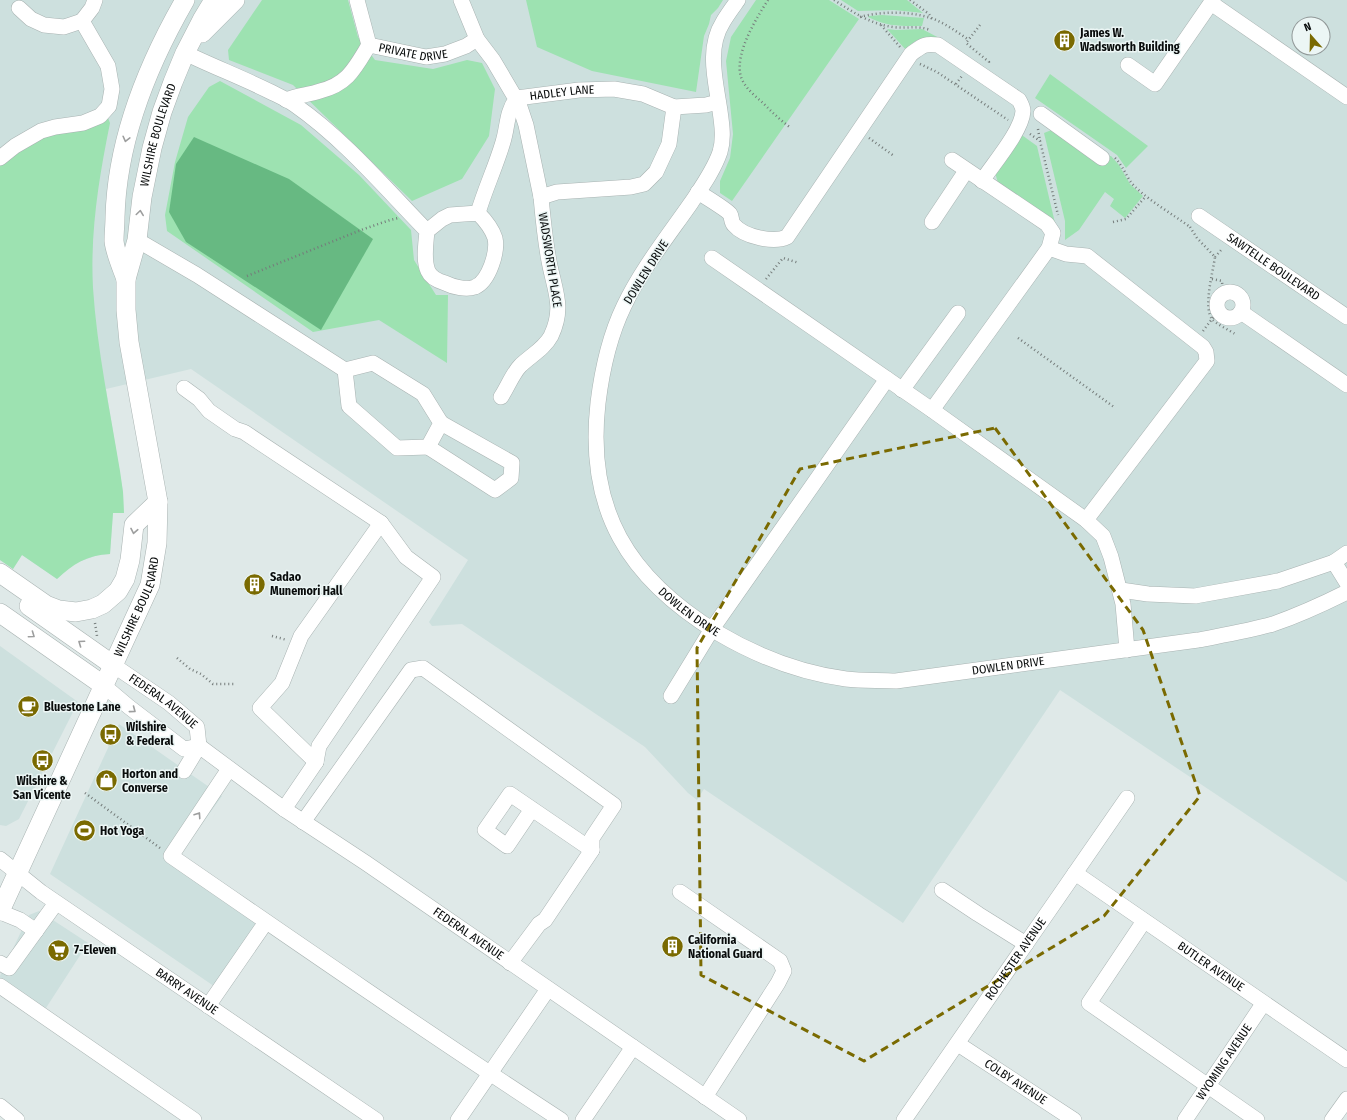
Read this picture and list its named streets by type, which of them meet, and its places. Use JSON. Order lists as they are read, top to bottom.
{
  "streets": {
    "main road": ["WILSHIRE BOULEVARD"],
    "street": [
      "PRIVATE DRIVE",
      "HADLEY LANE",
      "WADSWORTH PLACE",
      "SAWTELLE BOULEVARD",
      "DOWLEN DRIVE",
      "FEDERAL AVENUE",
      "ROCHESTER AVENUE",
      "BUTLER AVENUE",
      "BARRY AVENUE",
      "WYOMING AVENUE",
      "COLBY AVENUE"
    ]
  },
  "crossings": [
    ["PRIVATE DRIVE", "HADLEY LANE"],
    ["HADLEY LANE", "WADSWORTH PLACE"],
    ["HADLEY LANE", "DOWLEN DRIVE"],
    ["WILSHIRE BOULEVARD", "FEDERAL AVENUE"],
    ["WILSHIRE BOULEVARD", "BARRY AVENUE"],
    ["ROCHESTER AVENUE", "BUTLER AVENUE"],
    ["ROCHESTER AVENUE", "COLBY AVENUE"],
    ["BUTLER AVENUE", "WYOMING AVENUE"]
  ],
  "places": {
    "building": ["James W. Wadsworth Building", "Sadao Munemori Hall", "California National Guard"],
    "cafe": ["Bluestone Lane"],
    "bus stop": ["Wilshire & Federal", "Wilshire & San Vicente"],
    "shop": ["Horton and Converse"],
    "sports": ["Hot Yoga"],
    "supermarket": ["7-Eleven"]
  },
  "north": "top"
}
